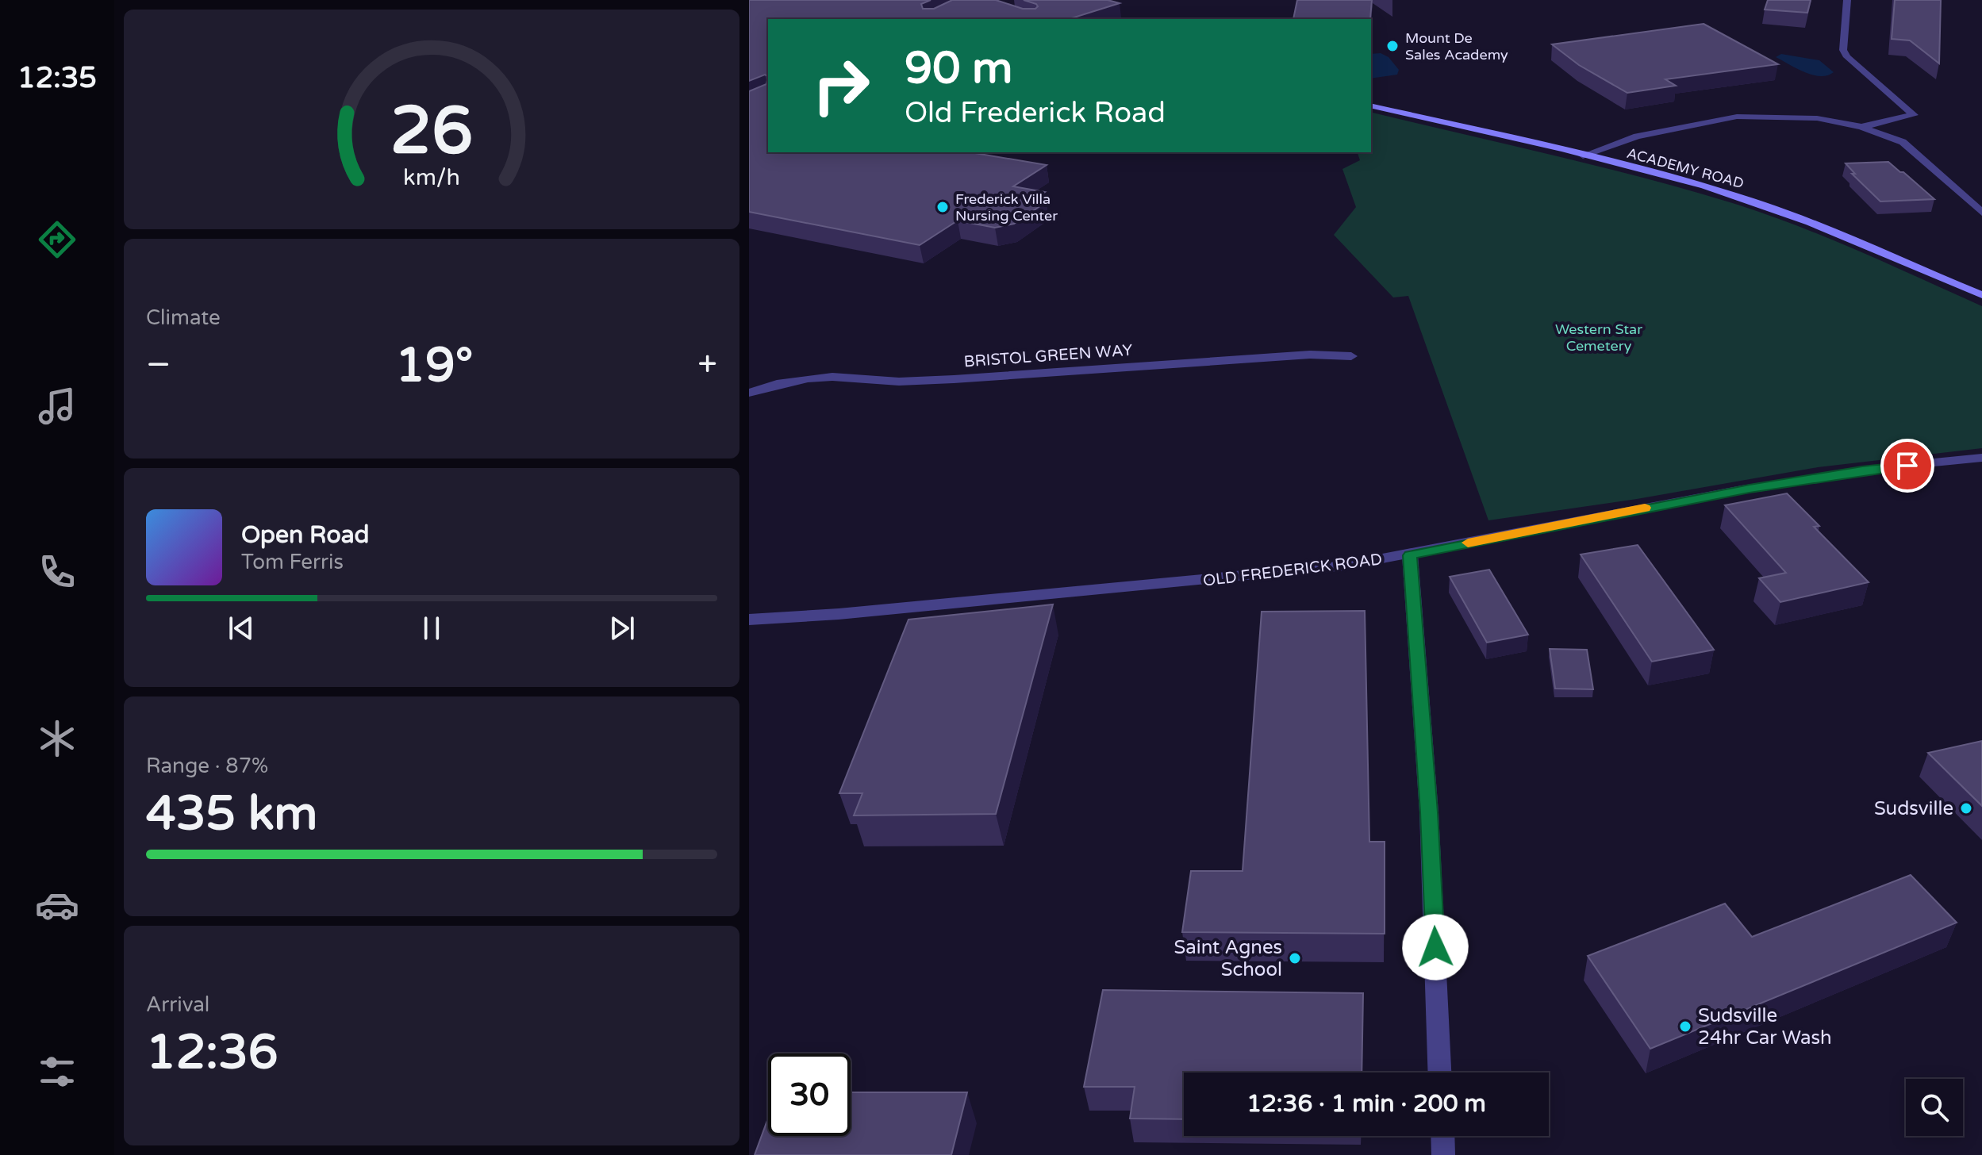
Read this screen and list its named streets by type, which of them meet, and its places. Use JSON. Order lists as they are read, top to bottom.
{
  "streets": {
    "main road": ["ACADEMY ROAD"],
    "street": ["BRISTOL GREEN WAY", "OLD FREDERICK ROAD"]
  },
  "parks": ["Western Star Cemetery"],
  "places": [
    "Mount De Sales Academy",
    "Frederick Villa Nursing Center",
    "Sudsville",
    "Saint Agnes School",
    "Sudsville 24hr Car Wash"
  ],
  "page": {
    "tabs": "12:35",
    "turn": ["90 m", "Old Frederick Road"],
    "tile": [
      "Climate",
      ["Range · 87%", "435 km"],
      ["Arrival", "12:36"]
    ],
    "heat": ["−", "19°", "+"],
    "song": ["Open Road", "Tom Ferris"],
    "limit": "30",
    "trip": "12:36 · 1 min · 200 m",
    "gauge": ["26", "km/h"]
  }
}
